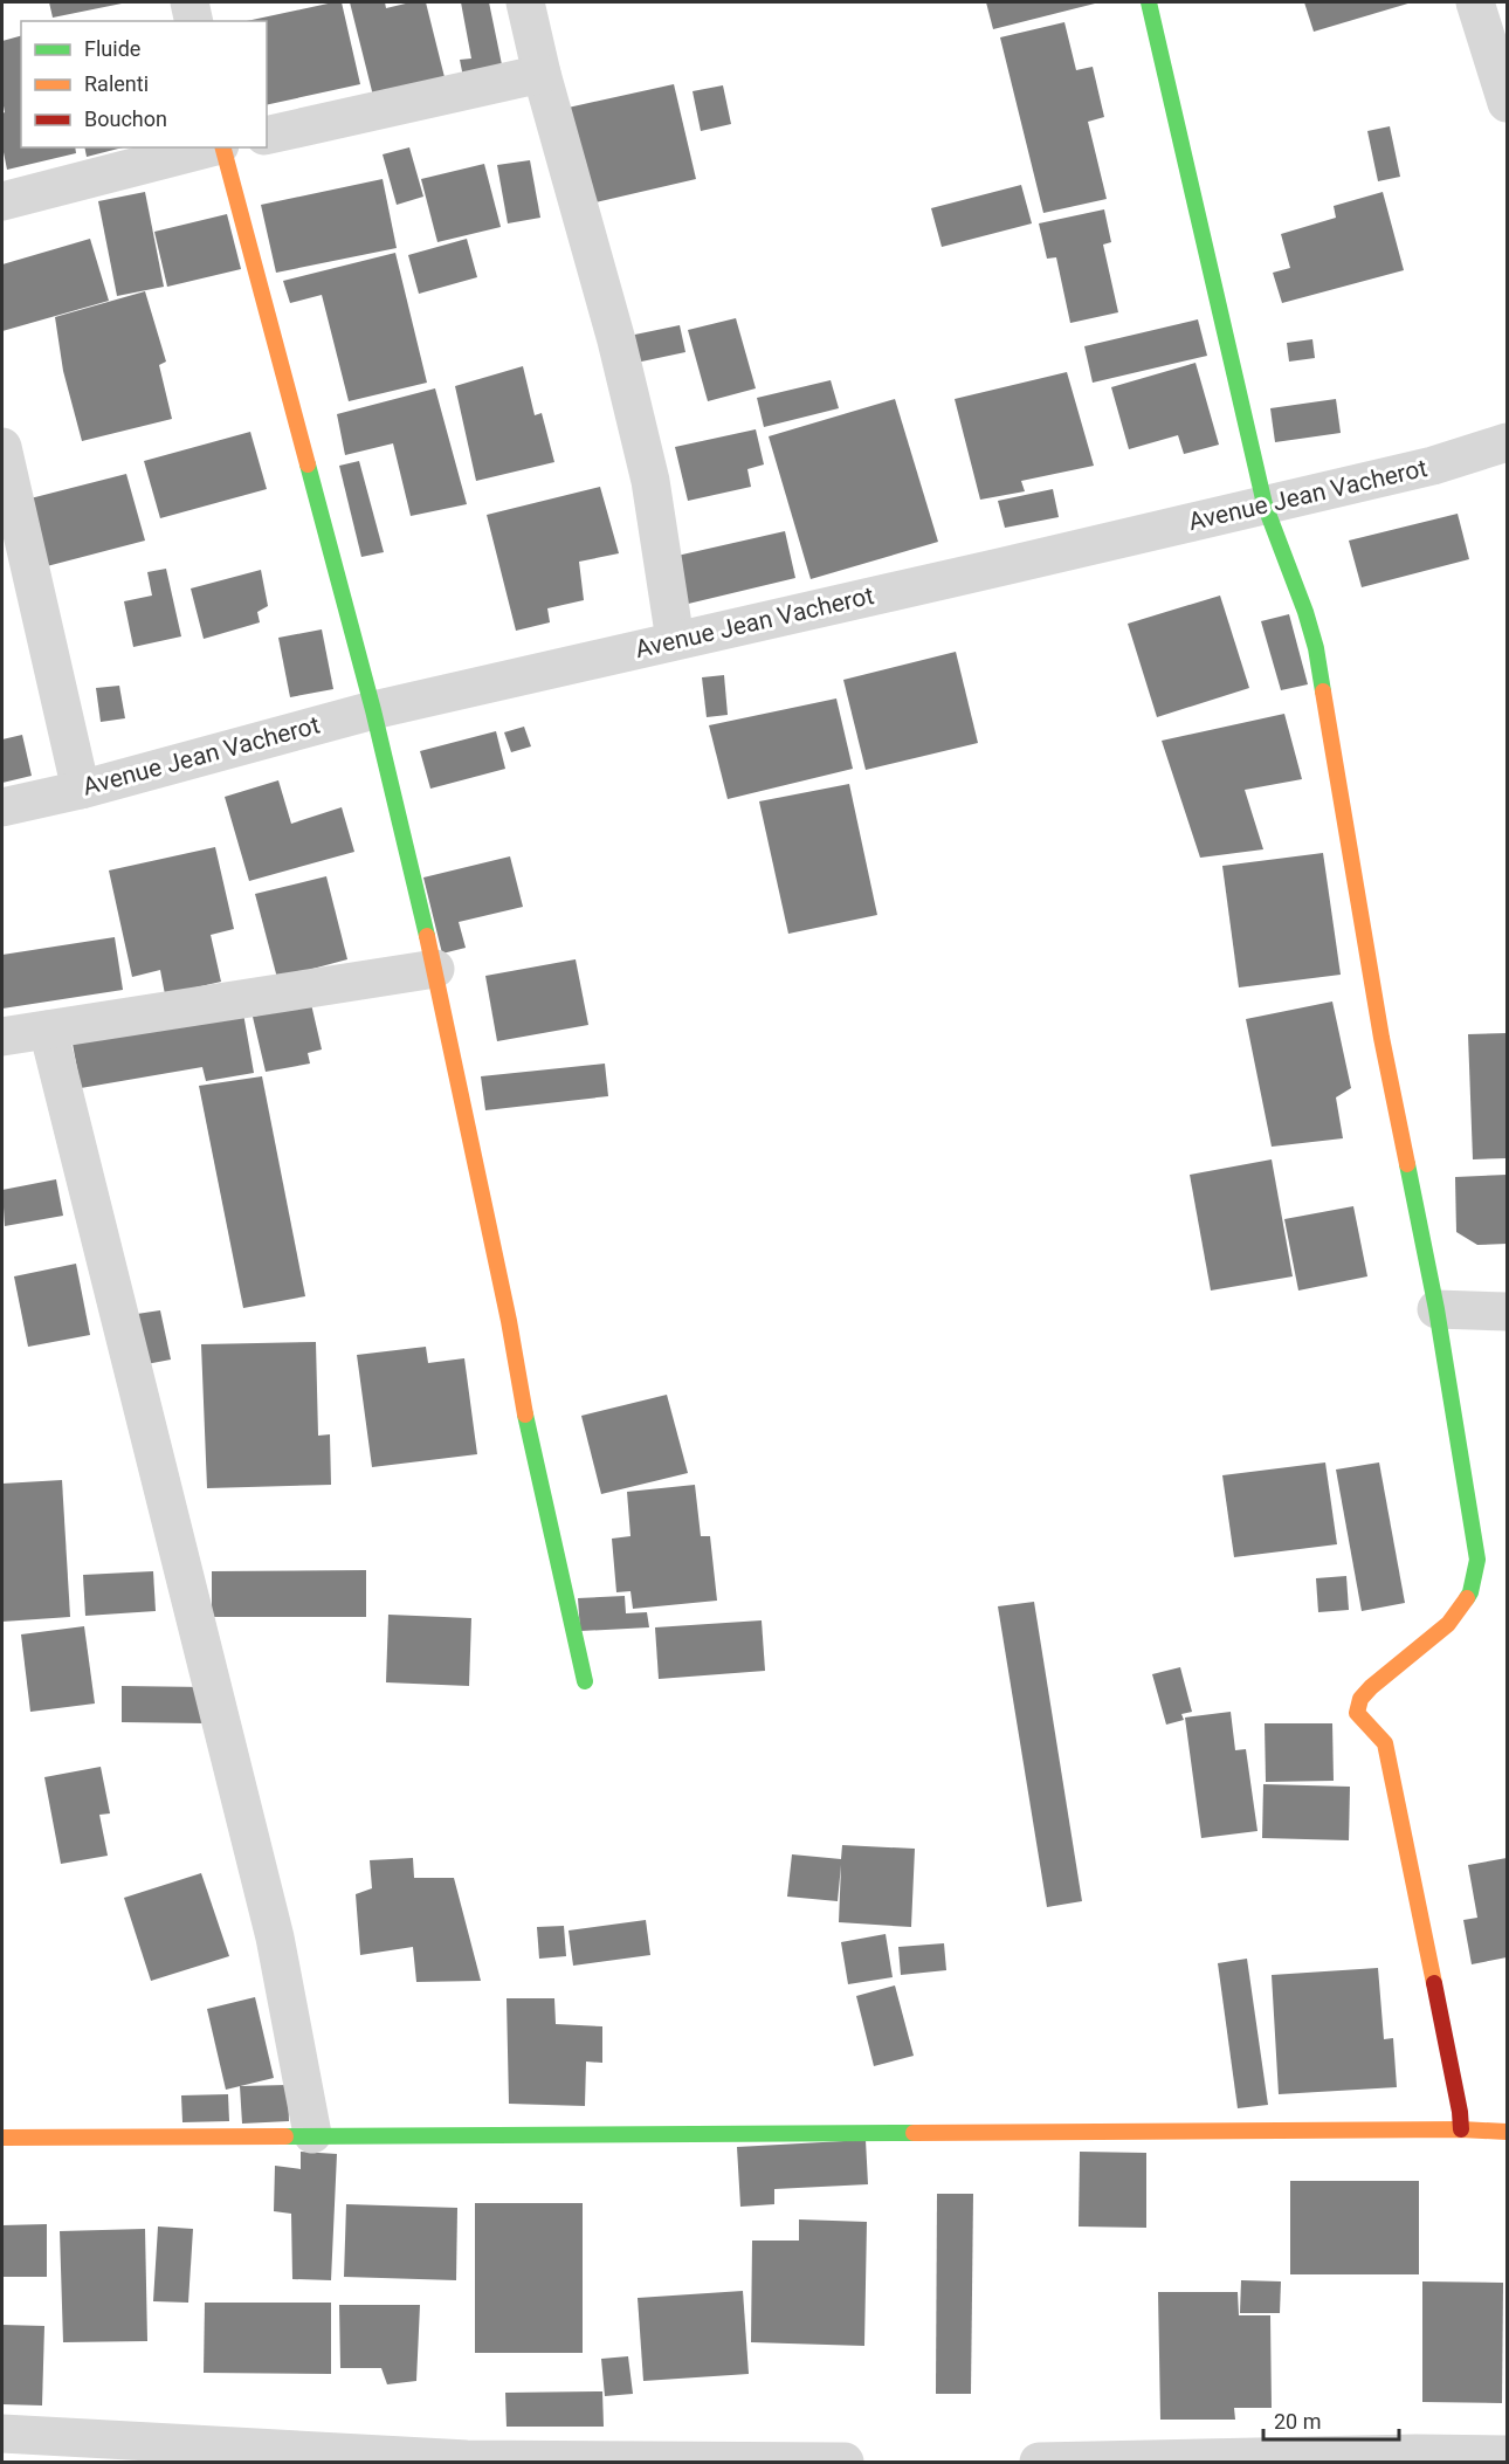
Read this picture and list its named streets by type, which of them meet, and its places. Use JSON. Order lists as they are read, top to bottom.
{
  "streets": {
    "street": ["Avenue Jean Vacherot"]
  },
  "legend": ["Fluide", "Ralenti", "Bouchon"],
  "scale_bar": "20 m"
}
